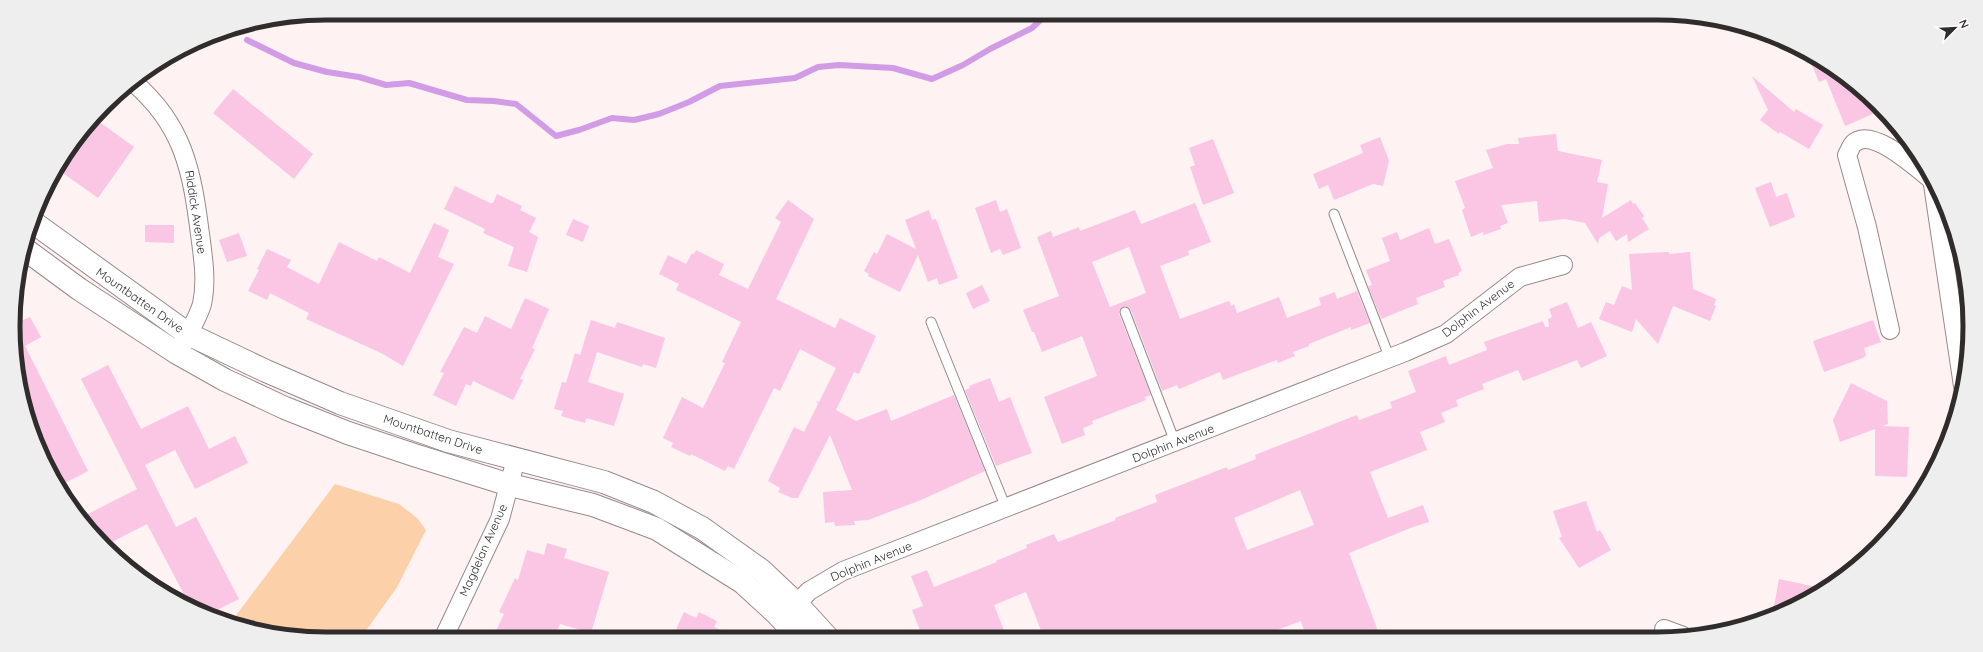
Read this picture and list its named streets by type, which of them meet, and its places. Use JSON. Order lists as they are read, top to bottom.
{
  "streets": {
    "main road": ["Mountbatten Drive"],
    "street": ["Riddick Avenue", "Dolphin Avenue", "Magdelan Avenue"]
  },
  "crossings": [
    ["Riddick Avenue", "Mountbatten Drive"],
    ["Mountbatten Drive", "Dolphin Avenue"],
    ["Mountbatten Drive", "Magdelan Avenue"]
  ],
  "north": "top right"
}
